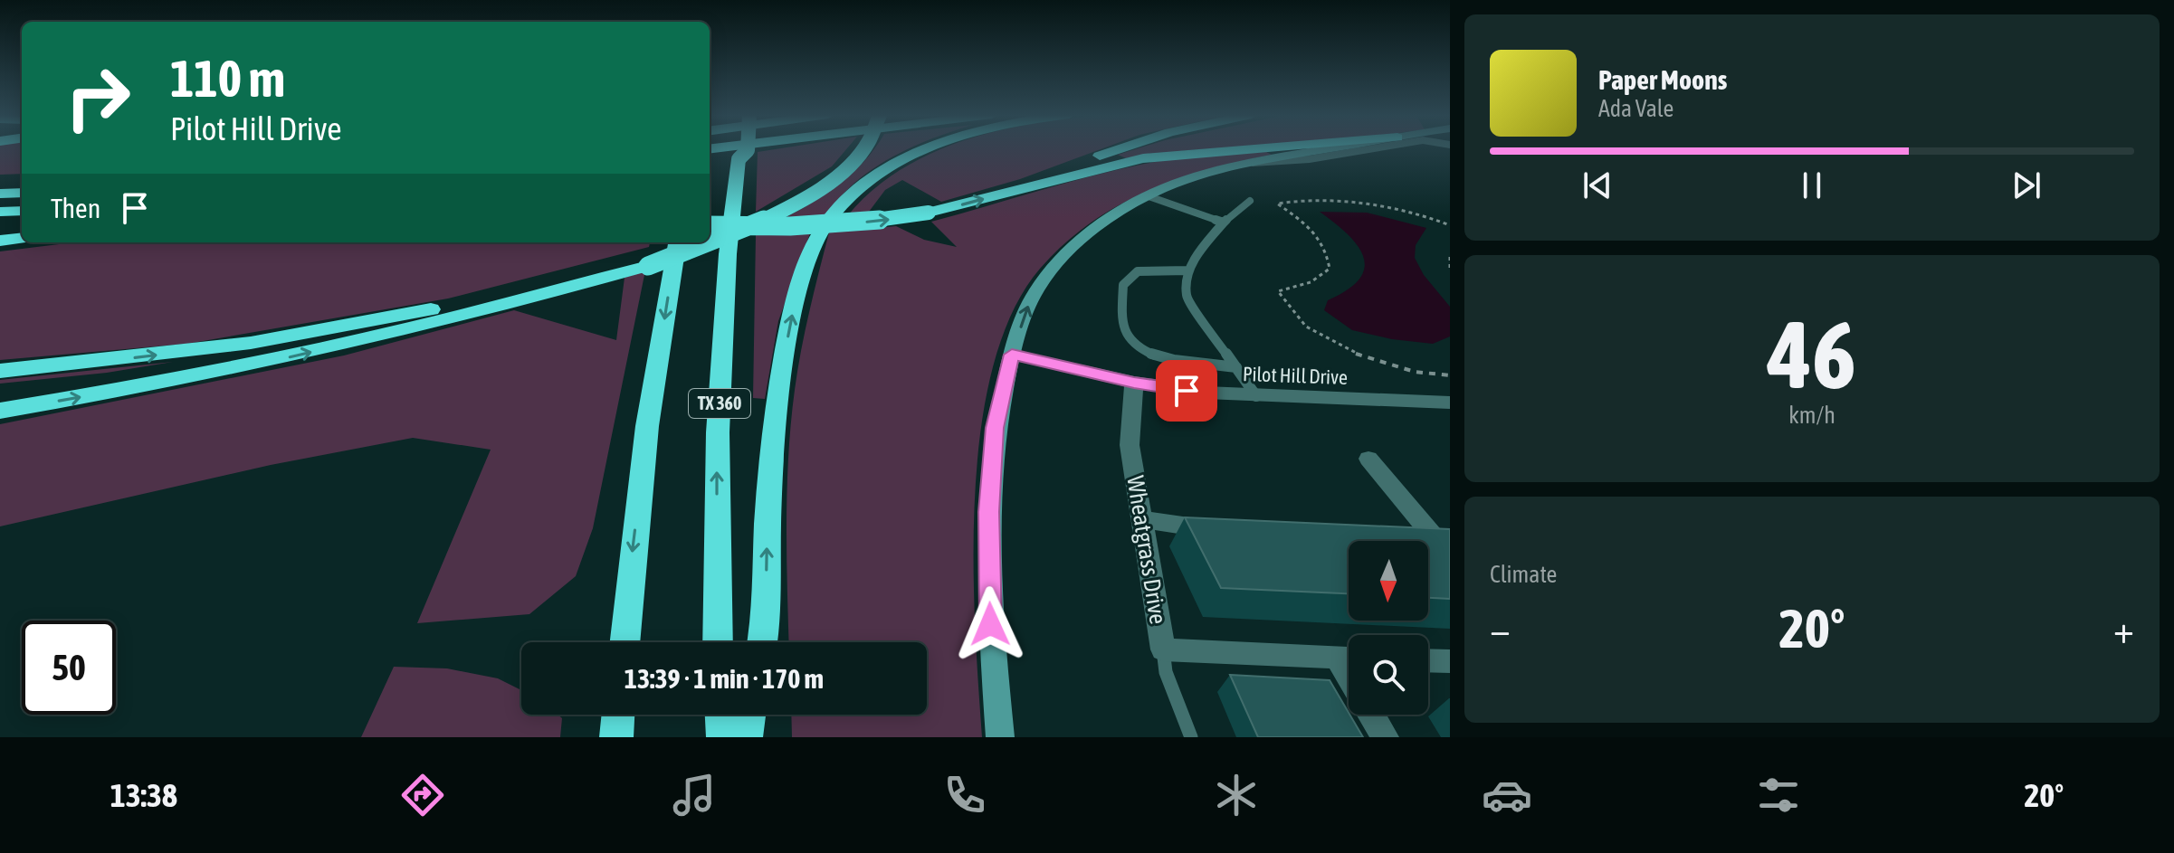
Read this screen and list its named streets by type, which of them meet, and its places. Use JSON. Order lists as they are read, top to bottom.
{
  "streets": {
    "highway": ["TX 360"],
    "street": ["Pilot Hill Drive", "Wheatgrass Drive"]
  },
  "crossings": [
    ["Pilot Hill Drive", "Wheatgrass Drive"]
  ],
  "north": "bottom",
  "page": {
    "turn": ["110 m", "Pilot Hill Drive"],
    "song": ["Paper Moons", "Ada Vale"],
    "then": "Then",
    "tile": [
      ["46", "km/h"],
      "Climate"
    ],
    "heat": ["−", "20°", "+"],
    "limit": "50",
    "trip": "13:39 · 1 min · 170 m",
    "tabs": ["13:38", "20°"]
  }
}
